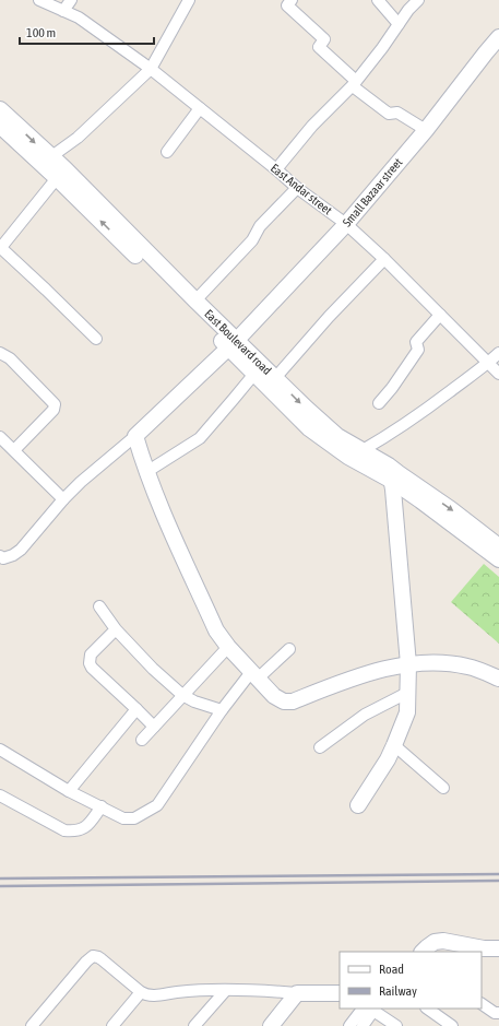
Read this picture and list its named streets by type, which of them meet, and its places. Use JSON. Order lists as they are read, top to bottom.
{
  "streets": {
    "main road": ["Small Bazaar street", "East Boulevard road"],
    "street": ["East Andar street"]
  },
  "crossings": [
    ["East Andar street", "Small Bazaar street"],
    ["Small Bazaar street", "East Boulevard road"]
  ],
  "legend": ["Road", "Railway"],
  "scale_bar": "100 m"
}
